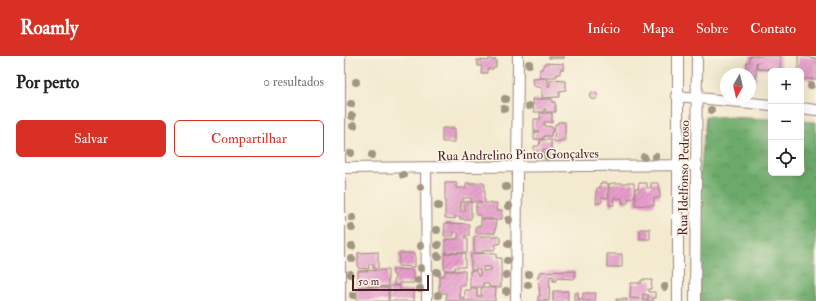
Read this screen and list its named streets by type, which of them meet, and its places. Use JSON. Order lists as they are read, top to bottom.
{
  "streets": {
    "street": ["Rua Andrelino Pinto Gonçalves", "Rua Idelfonso Pedroso"]
  },
  "crossings": [
    ["Rua Andrelino Pinto Gonçalves", "Rua Idelfonso Pedroso"]
  ],
  "scale_bar": "50 m",
  "north": "bottom",
  "page": {
    "header": "Roamly",
    "nav": [
      "Início",
      "Mapa",
      "Sobre",
      "Contato"
    ],
    "heading": ["Por perto", "0 resultados"],
    "map_buttons": ["+", "−"],
    "buttons": ["Salvar", "Compartilhar"],
    "scale": "50 m"
  }
}
